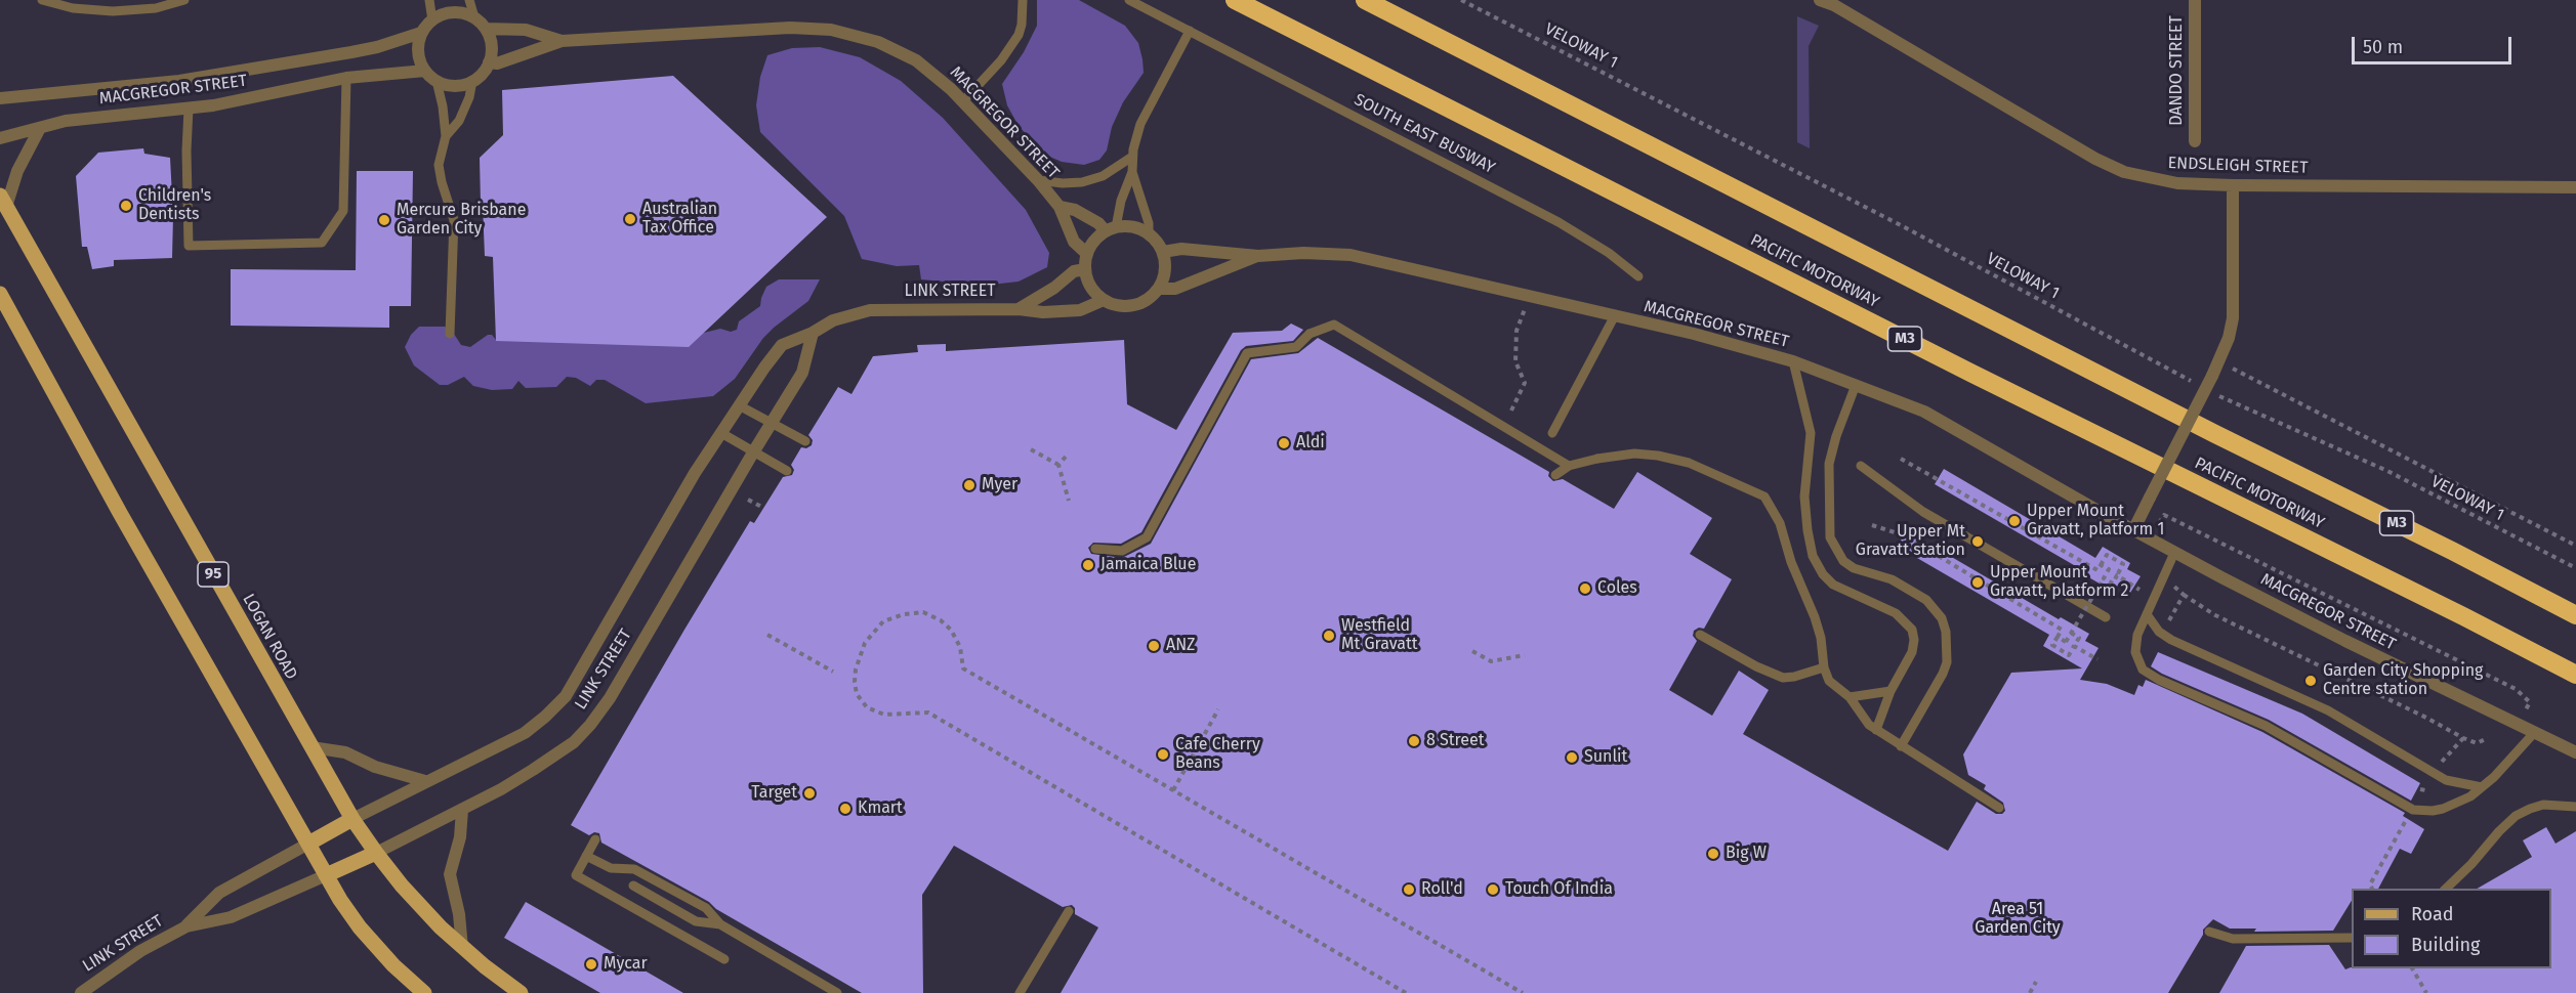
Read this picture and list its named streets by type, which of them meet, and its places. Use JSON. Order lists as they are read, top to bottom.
{
  "streets": {
    "highway": ["PACIFIC MOTORWAY", "M3"],
    "main road": ["LINK STREET", "95", "LOGAN ROAD"],
    "street": ["DANDO STREET", "MACGREGOR STREET", "ENDSLEIGH STREET"],
    "lane": ["SOUTH EAST BUSWAY"],
    "path": ["VELOWAY 1"]
  },
  "crossings": [
    ["MACGREGOR STREET", "LINK STREET"],
    ["LINK STREET", "LOGAN ROAD"]
  ],
  "parks": ["Area 51 Garden City"],
  "places": [
    "Children's Dentists",
    "Australian Tax Office",
    "Mercure Brisbane Garden City",
    "Aldi",
    "Myer",
    "Upper Mount Gravatt, platform 1",
    "Upper Mt Gravatt station",
    "Jamaica Blue",
    "Upper Mount Gravatt, platform 2",
    "Coles",
    "Westfield Mt Gravatt",
    "ANZ",
    "Garden City Shopping Centre station",
    "8 Street",
    "Cafe Cherry Beans",
    "Sunlit",
    "Target",
    "Kmart",
    "Big W",
    "Roll'd",
    "Touch Of India",
    "Mycar"
  ],
  "legend": ["Road", "Building"],
  "scale_bar": "50 m"
}
